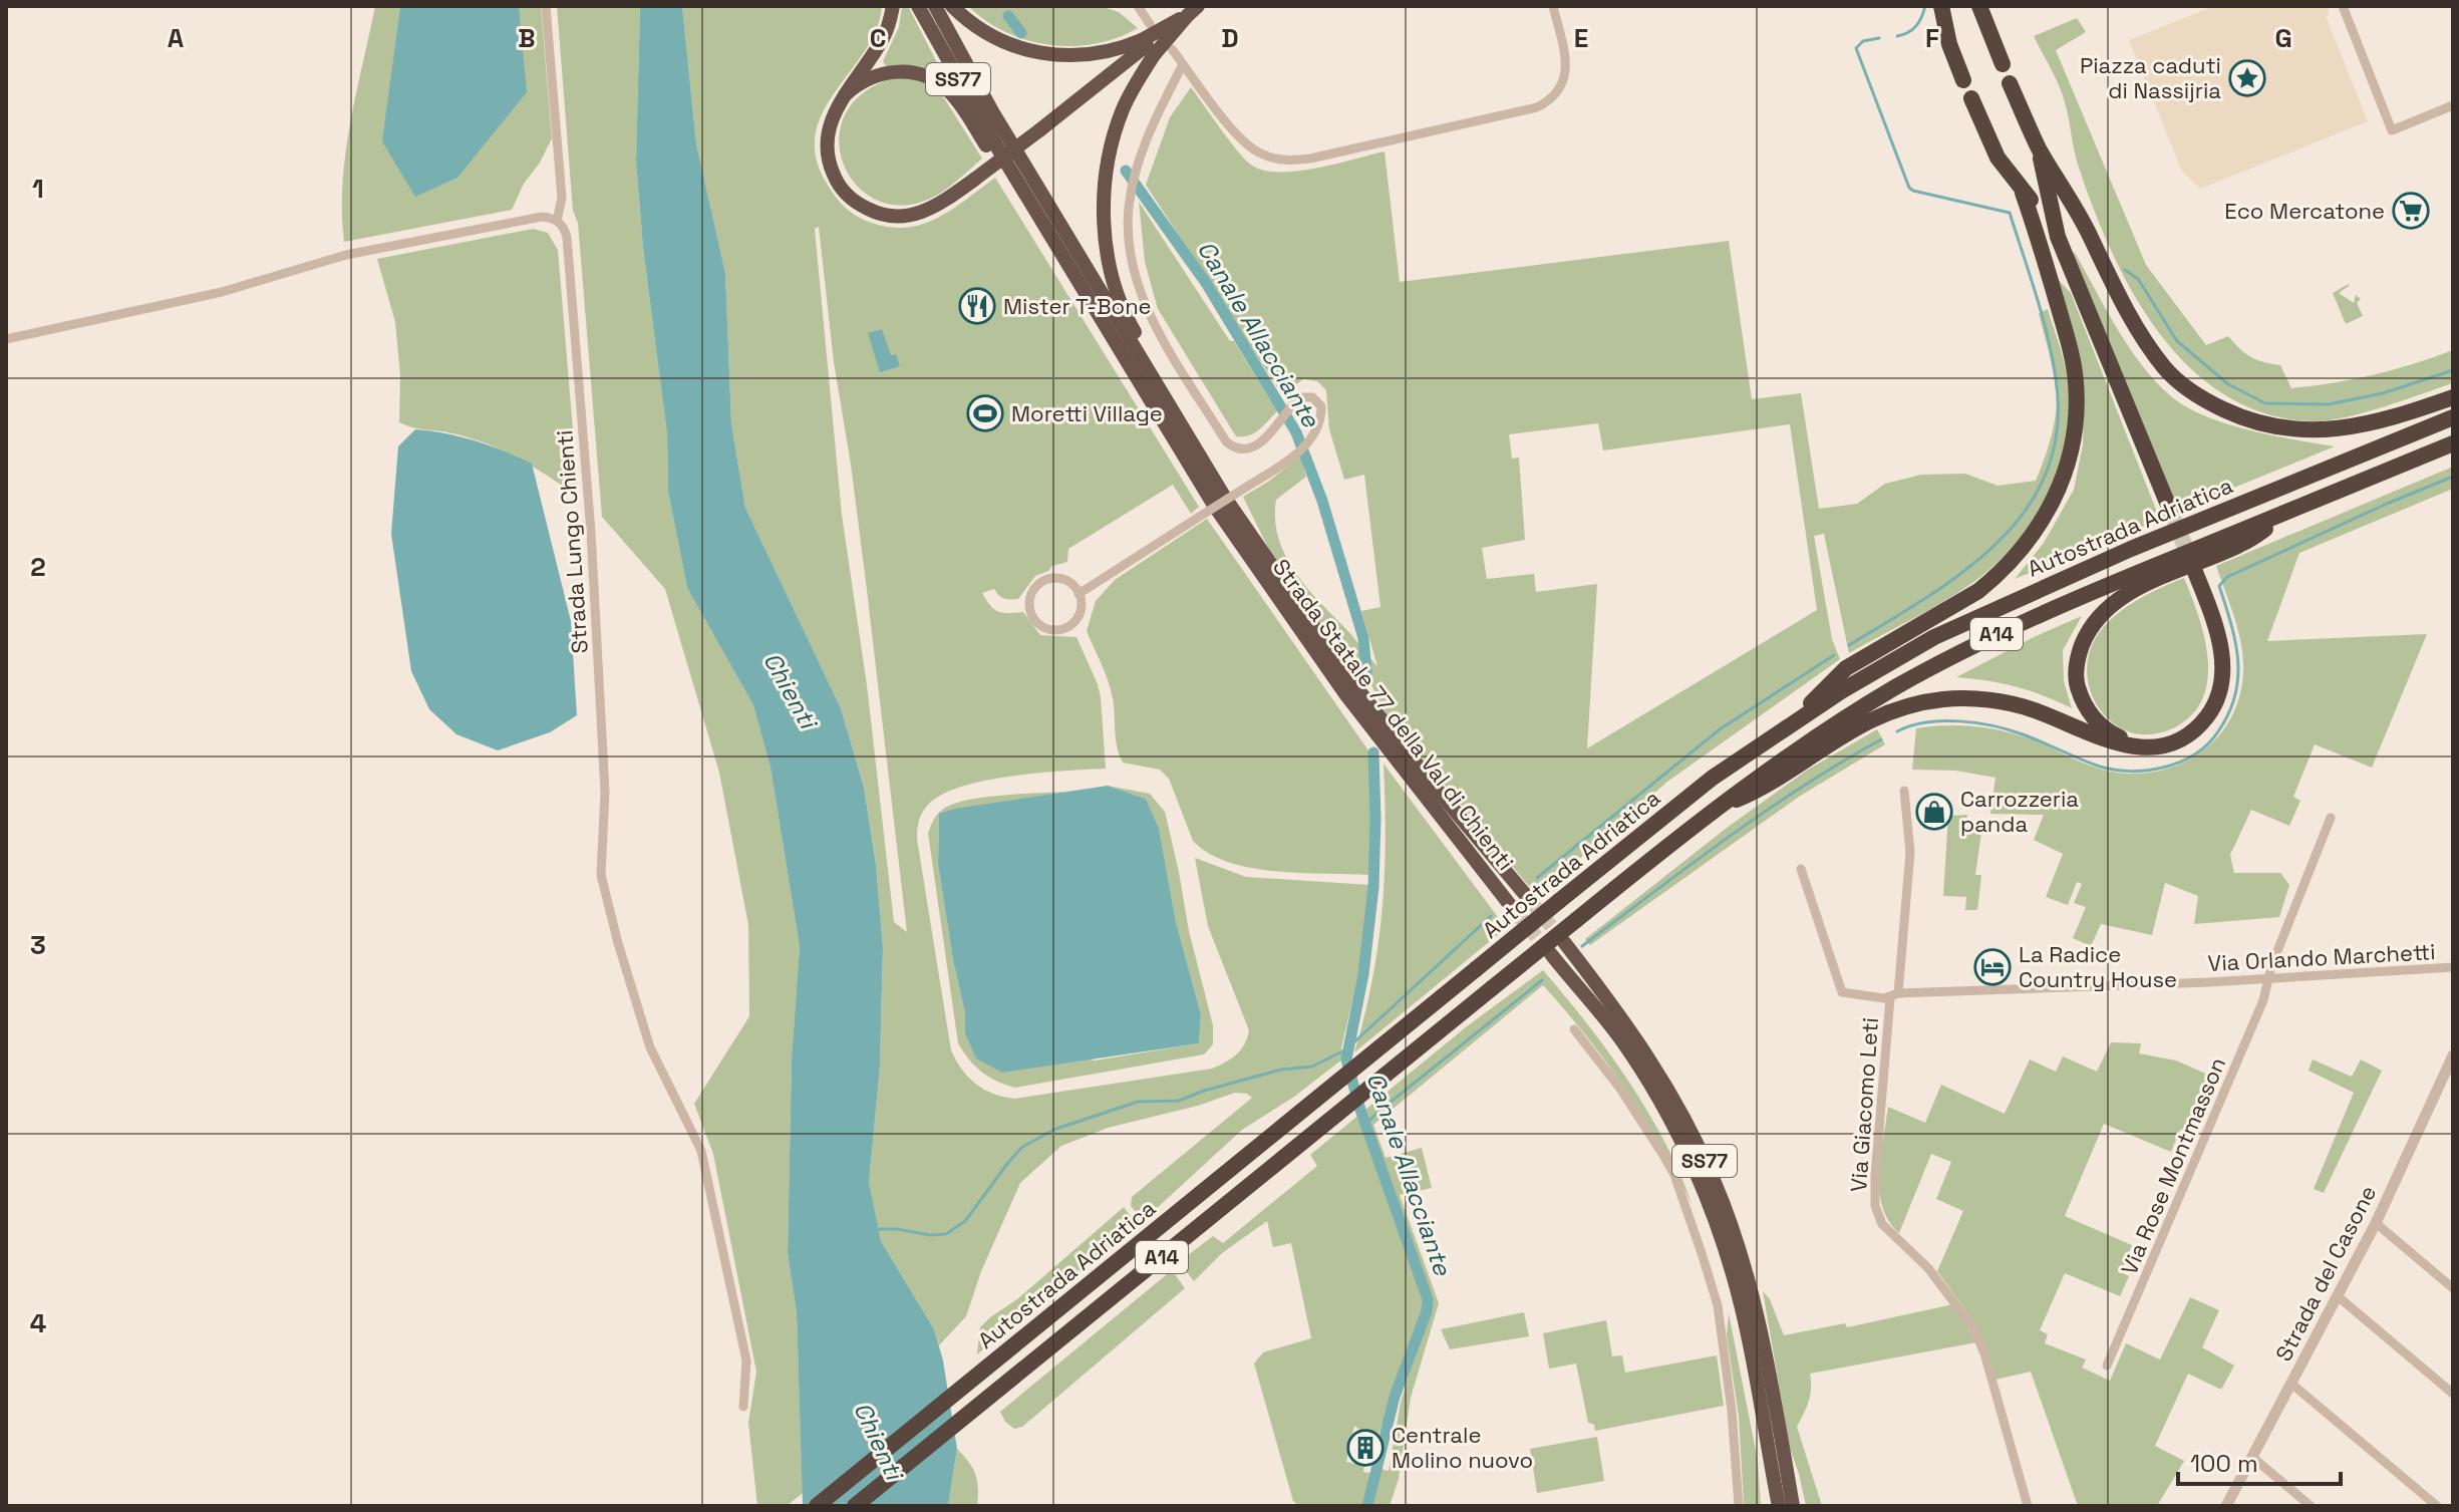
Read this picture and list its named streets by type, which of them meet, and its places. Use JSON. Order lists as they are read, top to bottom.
{
  "streets": {
    "highway": [
      "SS77",
      "Autostrada Adriatica",
      "A14",
      "Strada Statale 77 della Val di Chienti"
    ],
    "street": [
      "Strada Lungo Chienti",
      "Via Orlando Marchetti",
      "Via Giacomo Leti",
      "Via Rose Montmasson",
      "Strada del Casone"
    ]
  },
  "crossings": [
    ["Via Orlando Marchetti", "Via Giacomo Leti"],
    ["Via Orlando Marchetti", "Via Rose Montmasson"]
  ],
  "water": ["Canale Allacciante", "Chienti"],
  "places": {
    "place": ["Piazza caduti di Nassijria"],
    "supermarket": ["Eco Mercatone"],
    "restaurant": ["Mister T-Bone"],
    "sports": ["Moretti Village"],
    "shop": ["Carrozzeria panda"],
    "hotel": ["La Radice Country House"],
    "building": ["Centrale Molino nuovo"]
  },
  "scale_bar": "100 m",
  "grid": {
    "columns": [
      "A",
      "B",
      "C",
      "D",
      "E",
      "F",
      "G"
    ],
    "rows": [
      "1",
      "2",
      "3",
      "4"
    ]
  }
}
